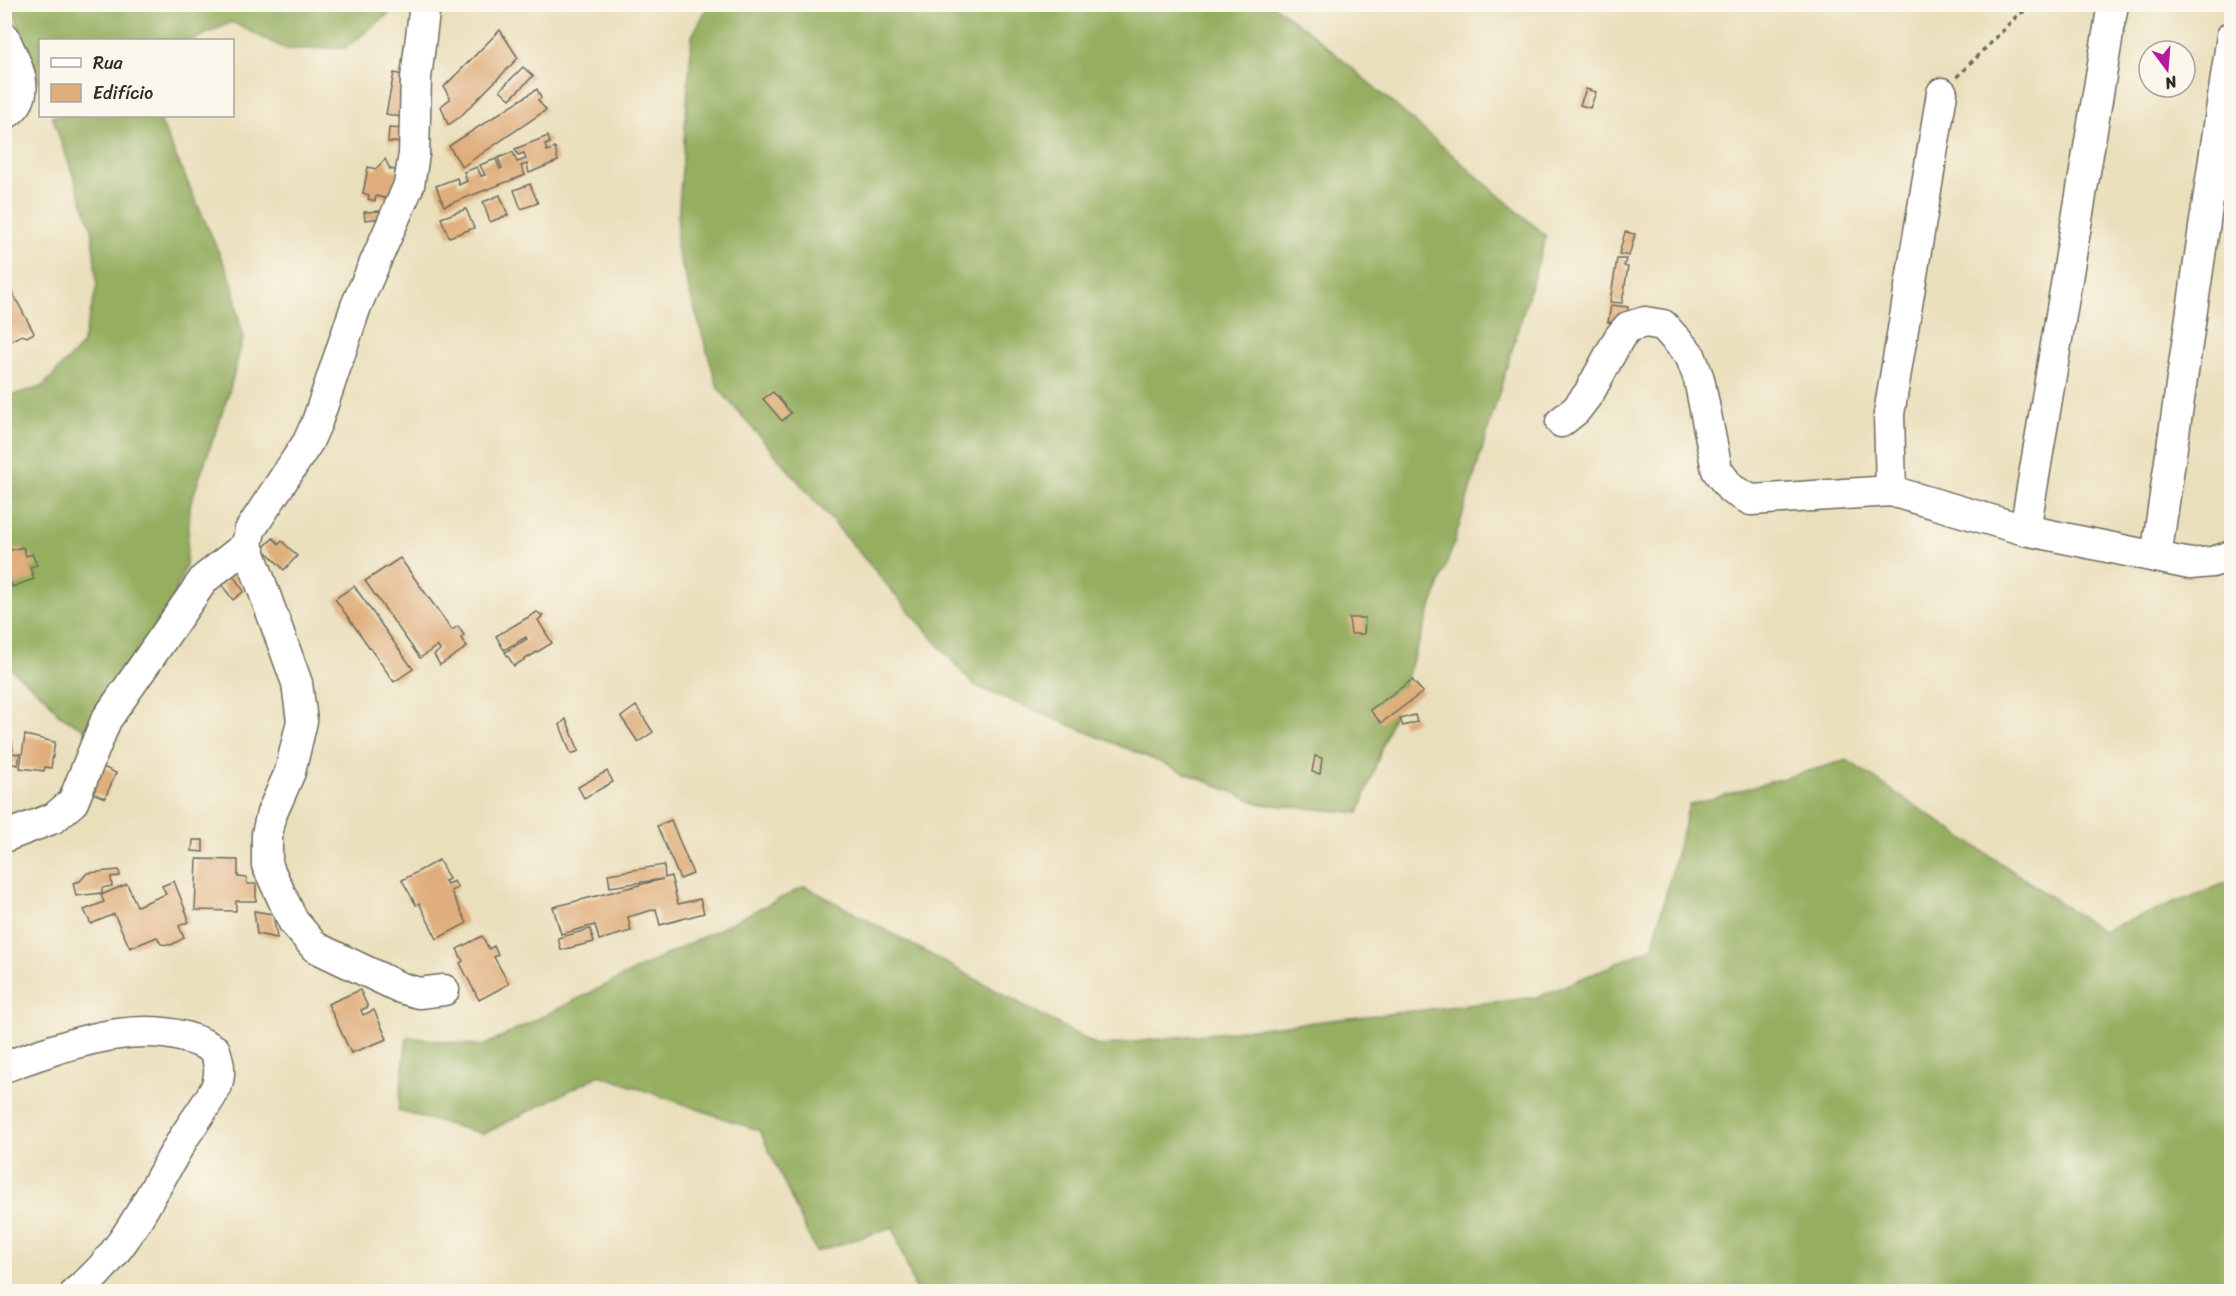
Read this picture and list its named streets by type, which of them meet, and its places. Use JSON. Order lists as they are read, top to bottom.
{
  "legend": ["Rua", "Edifício"],
  "north": "bottom"
}
